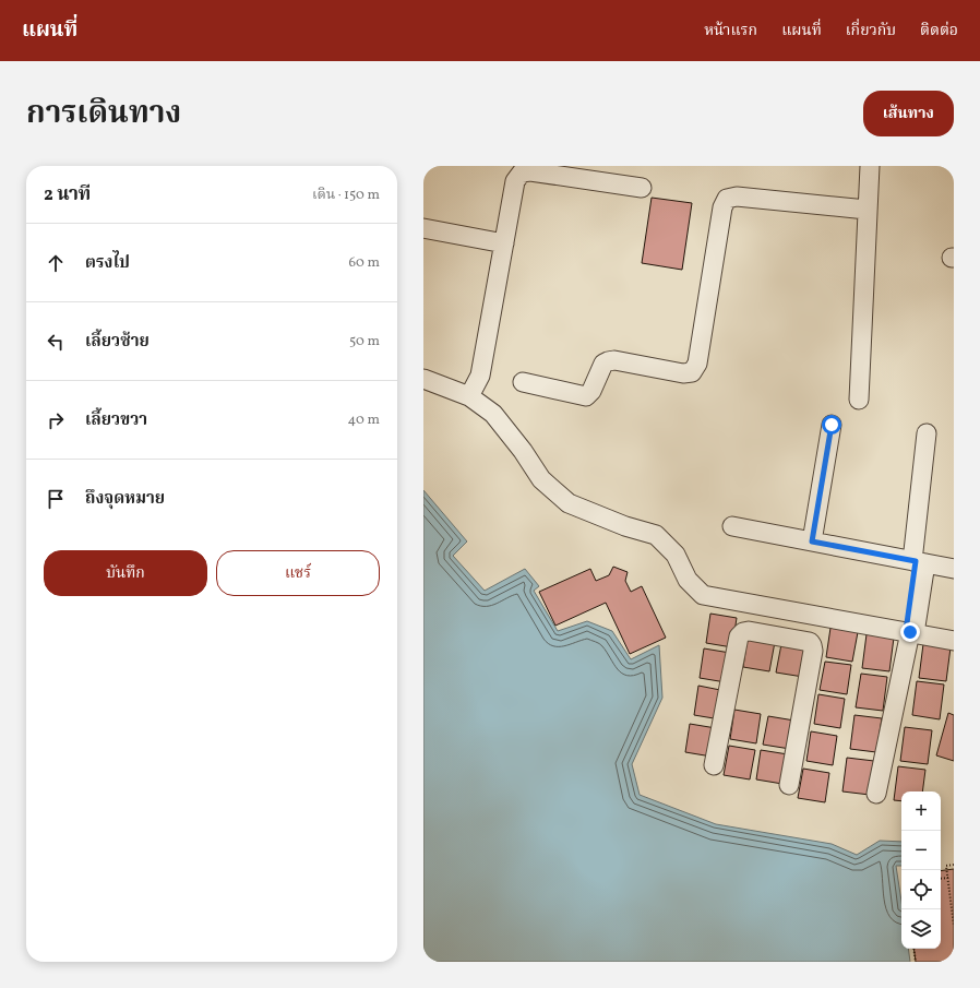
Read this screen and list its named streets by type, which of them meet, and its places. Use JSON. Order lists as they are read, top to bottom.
{
  "page": {
    "header": "แผนที่",
    "nav": [
      "หน้าแรก",
      "แผนที่",
      "เกี่ยวกับ",
      "ติดต่อ"
    ],
    "title": "การเดินทาง",
    "buttons": [
      "เส้นทาง",
      ["บันทึก", "แชร์"]
    ],
    "heading": ["2 นาที", "เดิน · 150 m"],
    "list": [
      ["ตรงไป", "60 m"],
      ["เลี้ยวซ้าย", "50 m"],
      ["เลี้ยวขวา", "40 m"],
      "ถึงจุดหมาย"
    ],
    "map_buttons": ["+", "−"]
  }
}
